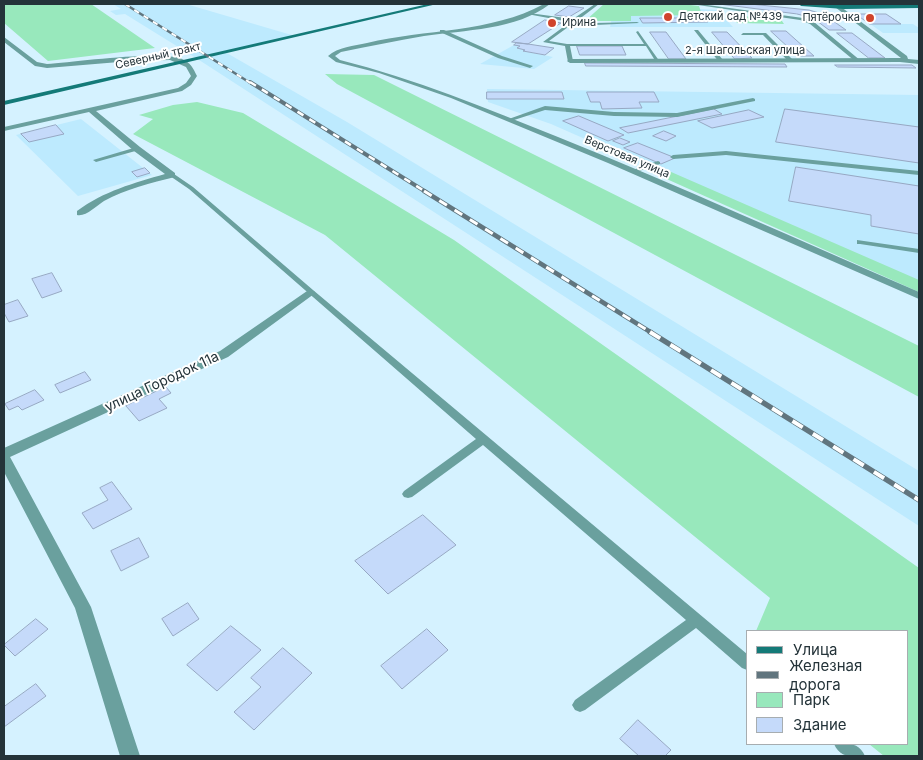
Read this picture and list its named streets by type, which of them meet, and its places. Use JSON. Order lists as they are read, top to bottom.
{
  "streets": {
    "main road": ["Северный тракт"],
    "street": ["2-я Шагольская улица", "Верстовая улица", "улица Городок 11а"]
  },
  "places": ["Детский сад №439", "Пятёрочка", "Ирина"],
  "legend": [
    "Улица",
    "Железная дорога",
    "Парк",
    "Здание"
  ]
}
